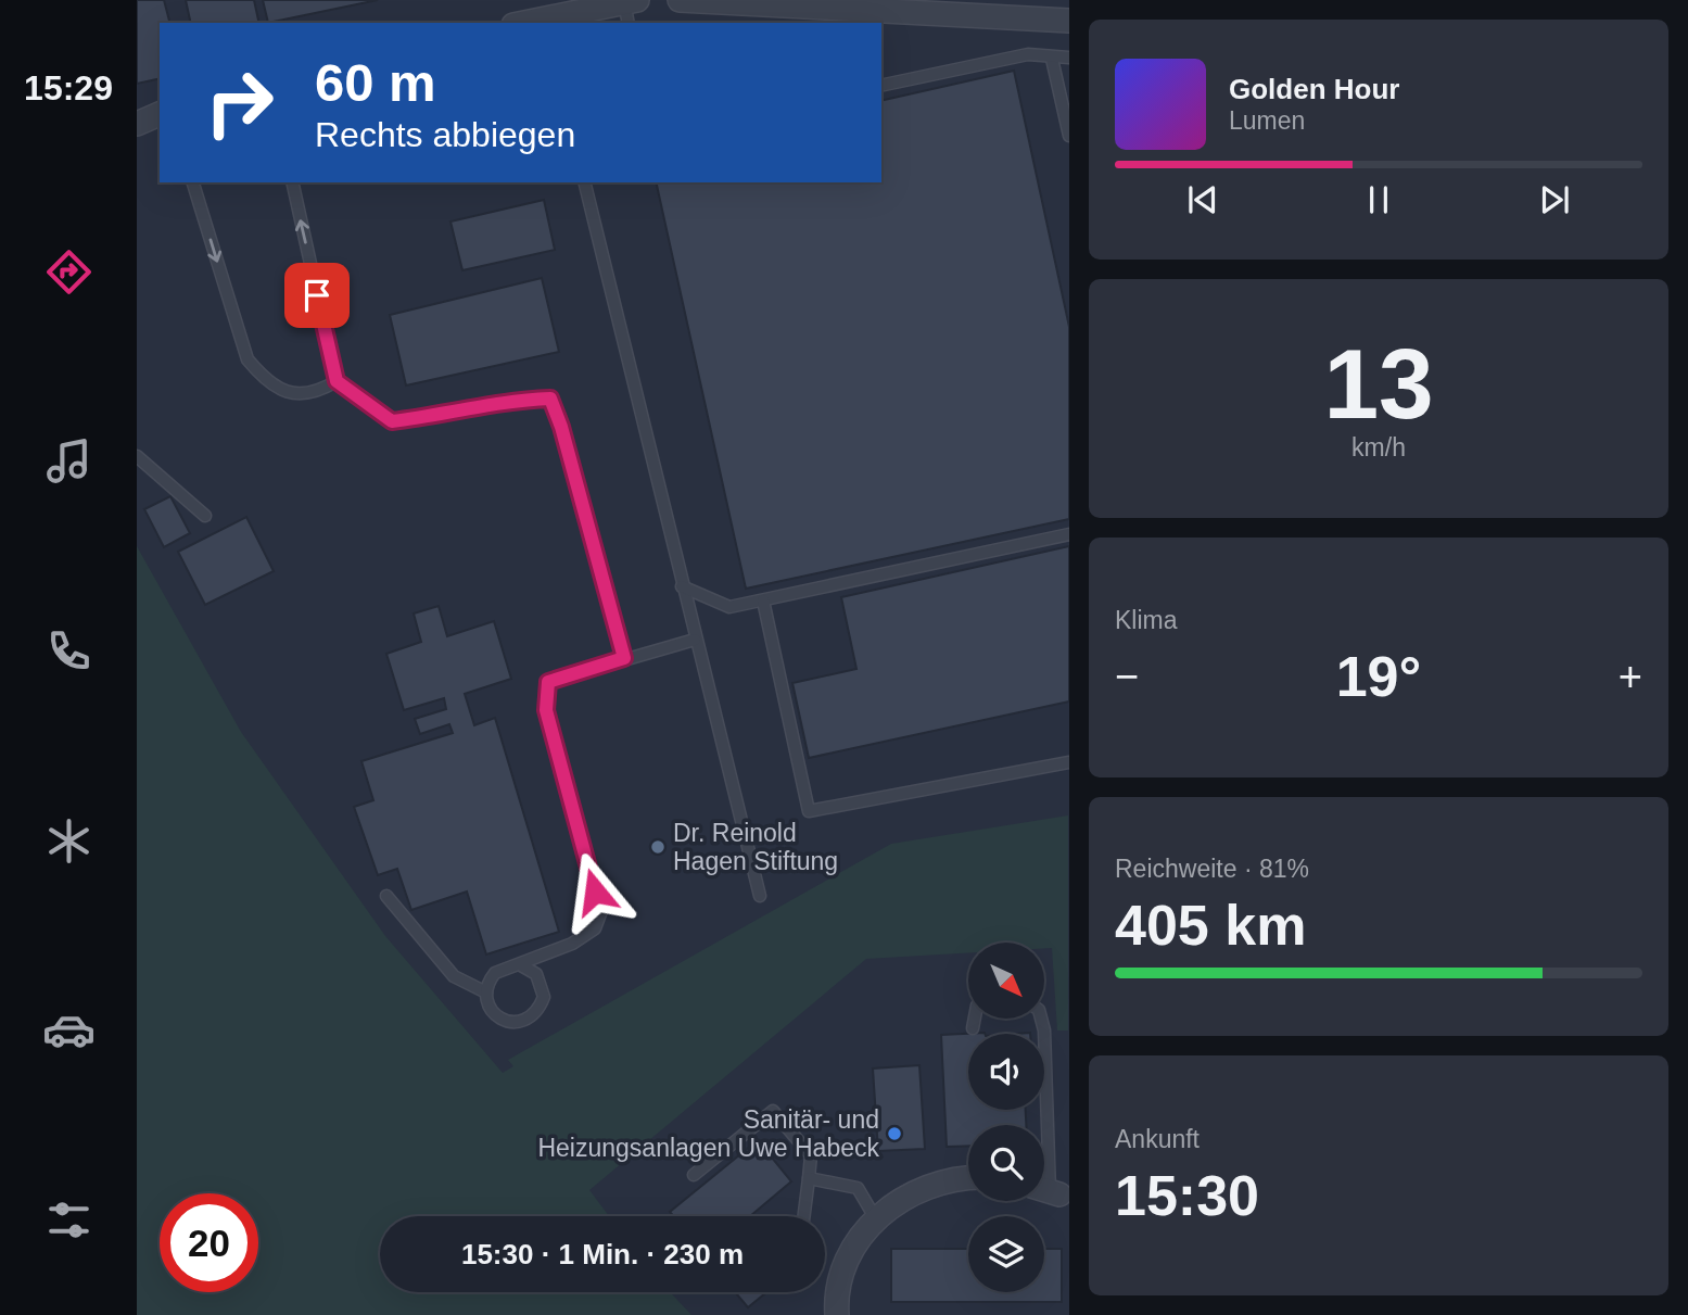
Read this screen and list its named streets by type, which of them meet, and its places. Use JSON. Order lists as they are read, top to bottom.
{
  "places": ["Dr. Reinold Hagen Stiftung", "Sanitär- und Heizungsanlagen Uwe Habeck"],
  "north": "bottom right",
  "page": {
    "tabs": "15:29",
    "turn": ["60 m", "Rechts abbiegen"],
    "song": ["Golden Hour", "Lumen"],
    "tile": [
      ["13", "km/h"],
      "Klima",
      ["Reichweite · 81%", "405 km"],
      ["Ankunft", "15:30"]
    ],
    "heat": ["−", "19°", "+"],
    "limit": "20",
    "trip": "15:30 · 1 Min. · 230 m"
  }
}
